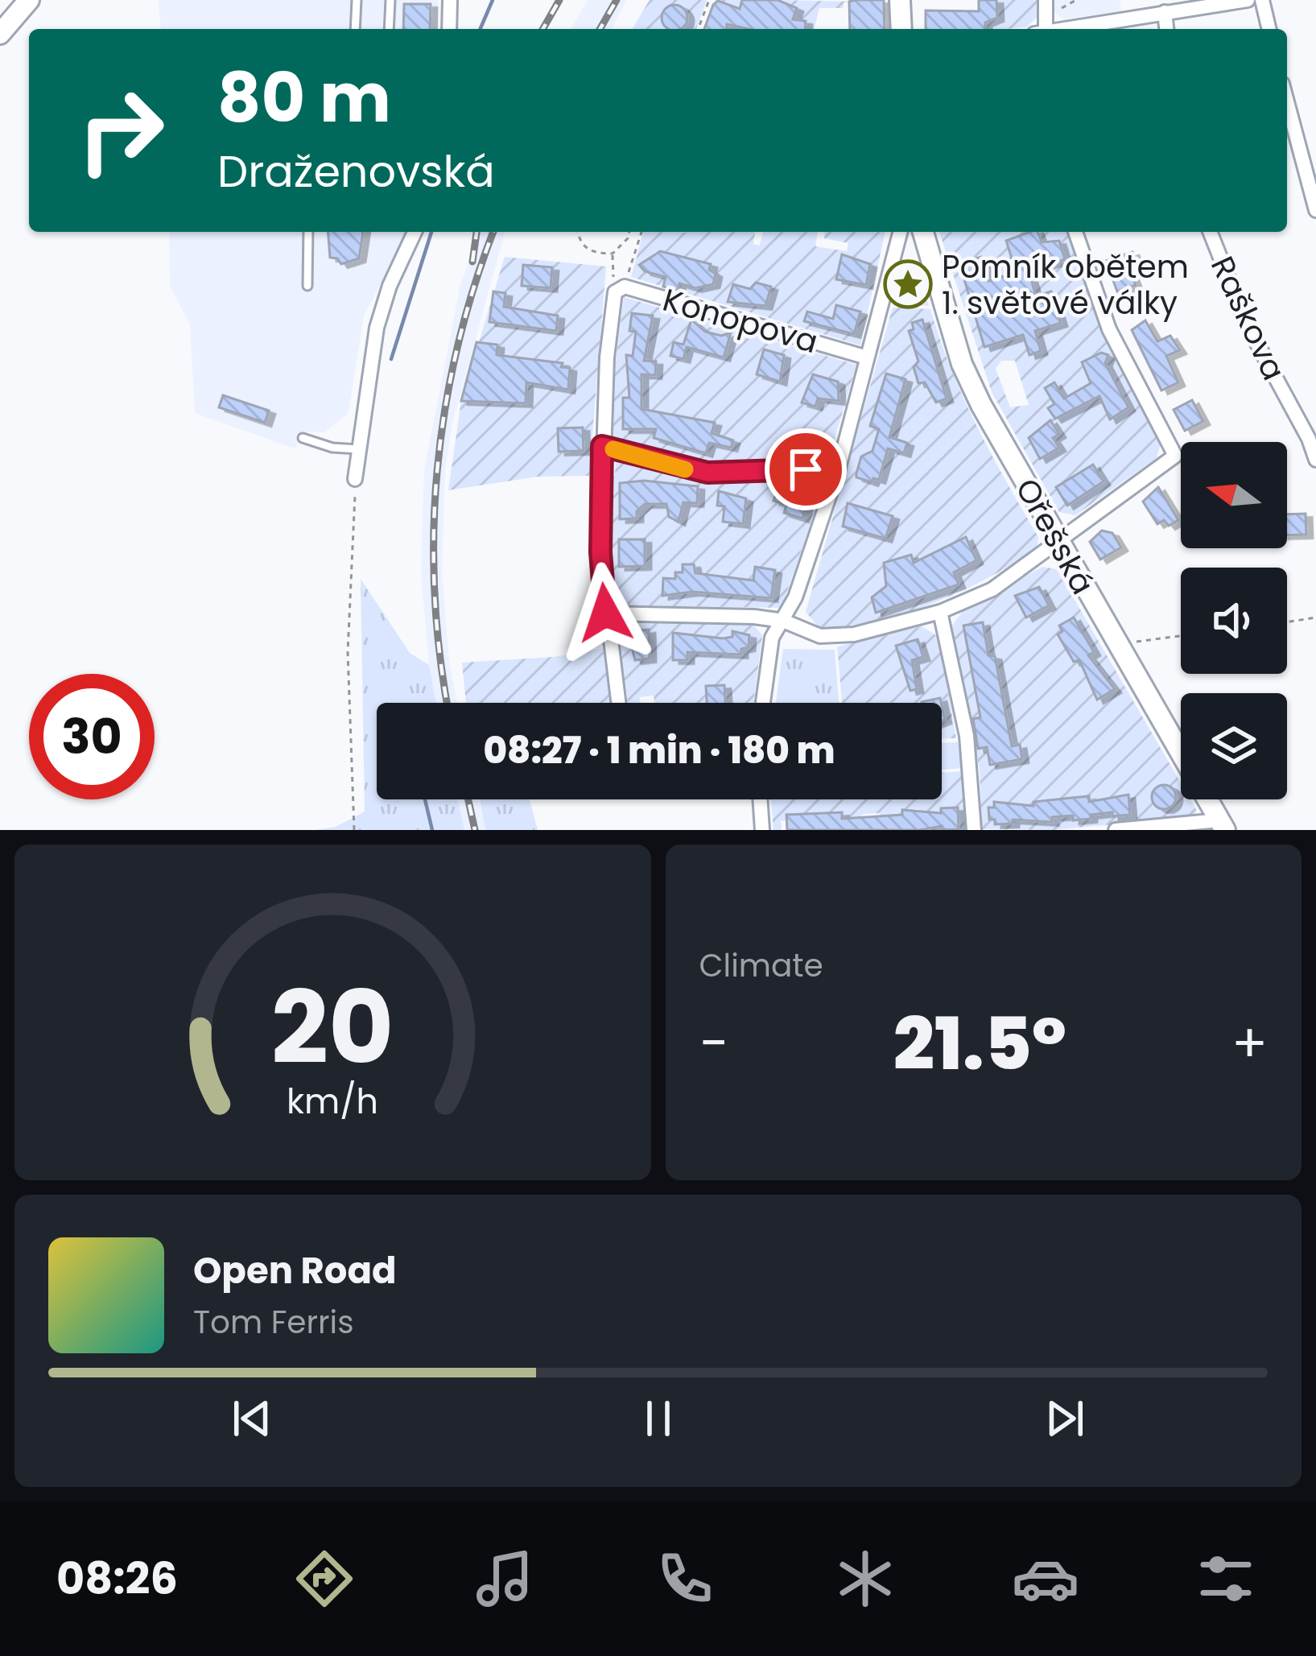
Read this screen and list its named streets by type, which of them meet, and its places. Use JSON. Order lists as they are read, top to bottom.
{
  "streets": {
    "street": ["Raškova", "Konopova", "Ořešská"]
  },
  "places": {
    "place": ["Pomník obětem 1. světové války"]
  },
  "north": "left",
  "page": {
    "turn": ["80 m", "Draženovská"],
    "limit": "30",
    "trip": "08:27 · 1 min · 180 m",
    "tile": "Climate",
    "heat": ["−", "21.5°", "+"],
    "song": ["Open Road", "Tom Ferris"],
    "tabs": "08:26",
    "gauge": ["20", "km/h"]
  }
}
